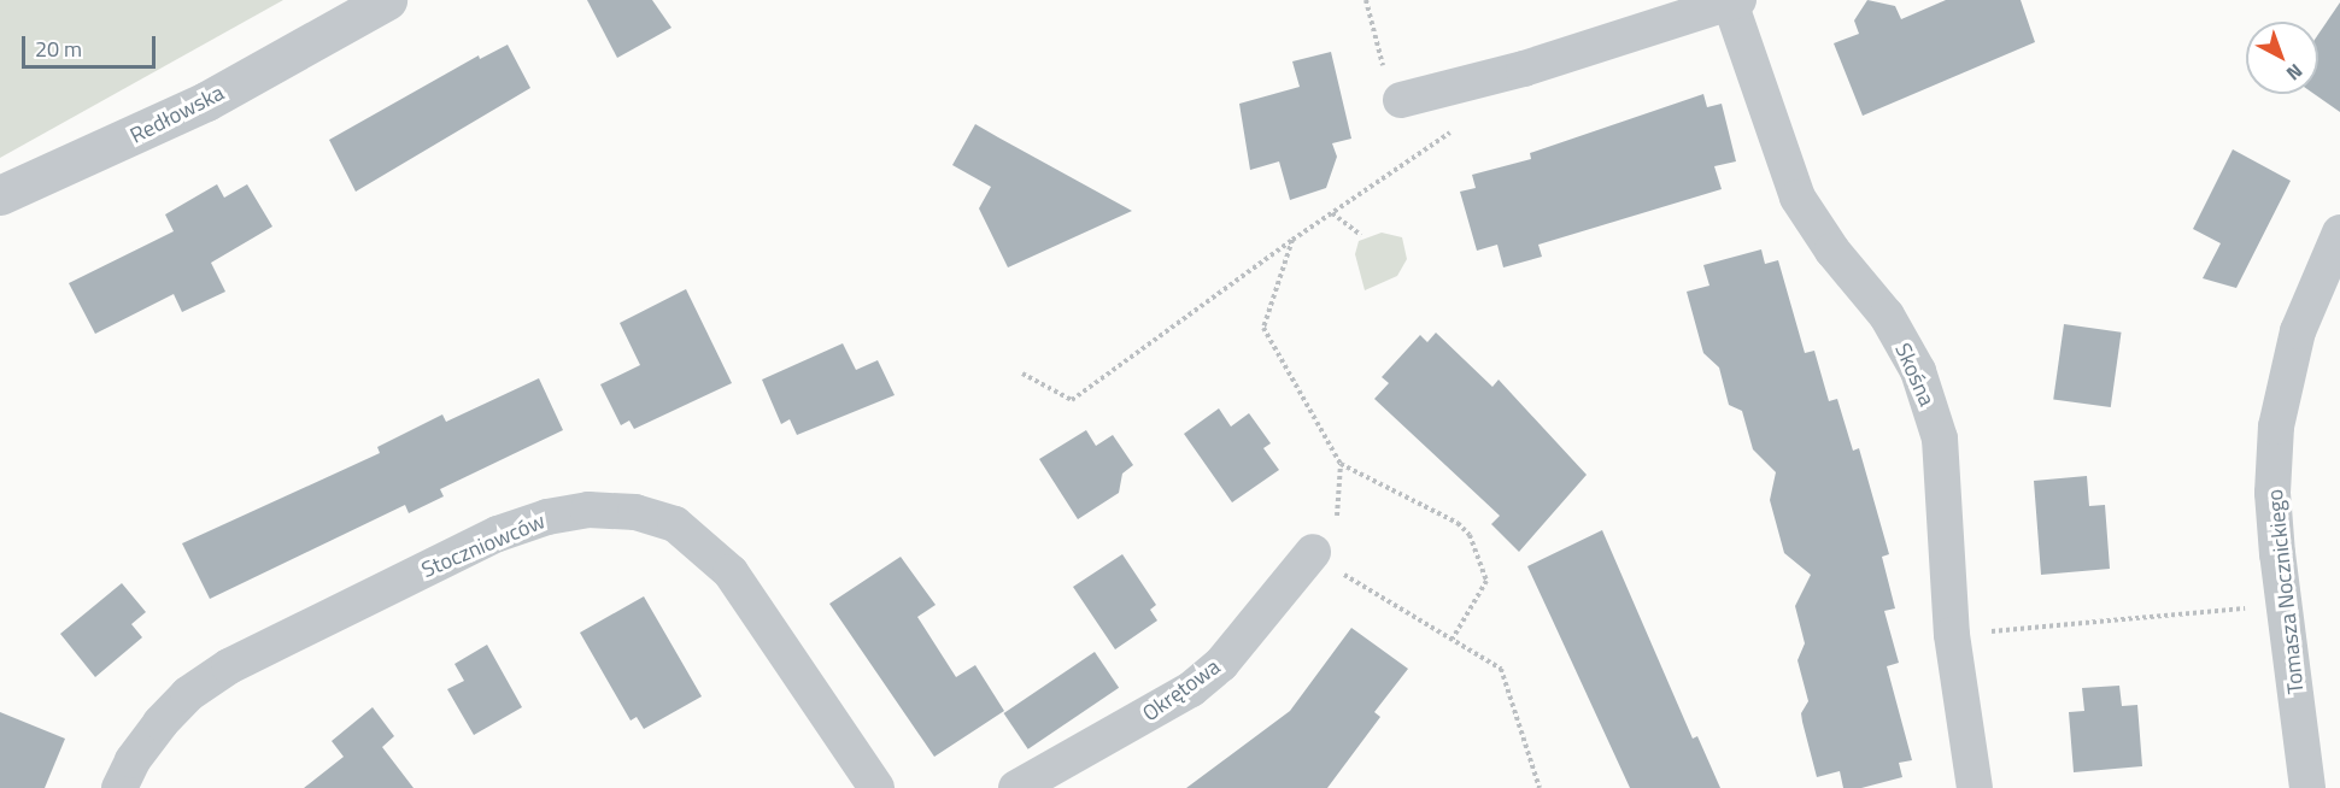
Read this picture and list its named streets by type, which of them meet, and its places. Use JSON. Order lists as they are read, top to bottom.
{
  "streets": {
    "street": [
      "Redłowska",
      "Skośna",
      "Stoczniowców",
      "Tomasza Nocznickiego",
      "Okrętowa"
    ]
  },
  "scale_bar": "20 m",
  "north": "bottom right"
}
